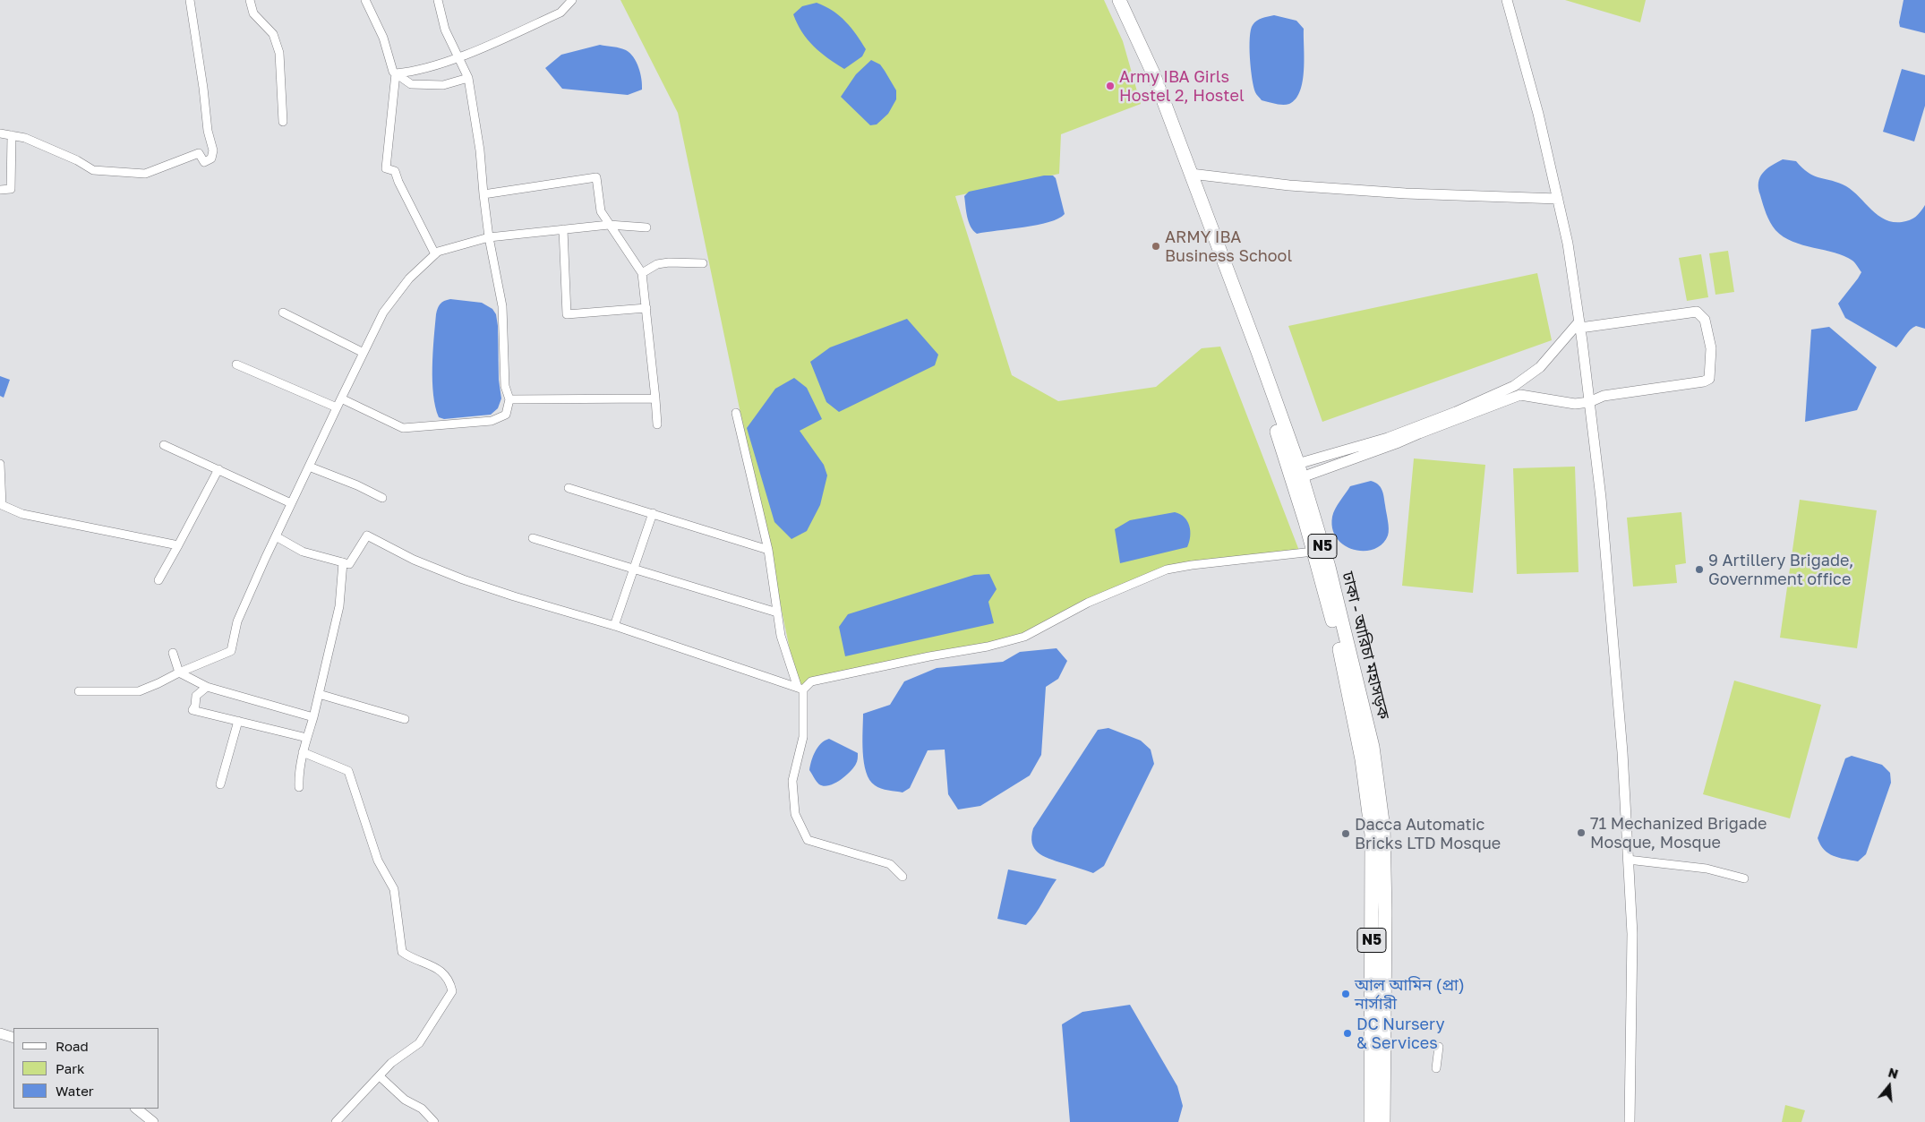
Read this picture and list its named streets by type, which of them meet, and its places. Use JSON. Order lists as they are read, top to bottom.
{
  "streets": {
    "highway": ["N5", "ঢাকা - আরিচা মহাসড়ক"]
  },
  "places": [
    "Army IBA Girls Hostel 2, Hostel",
    "ARMY IBA Business School",
    "9 Artillery Brigade, Government office",
    "71 Mechanized Brigade Mosque, Mosque",
    "Dacca Automatic Bricks LTD Mosque",
    "আল আমিন (প্রা) নার্সারী",
    "DC Nursery & Services"
  ],
  "legend": ["Road", "Park", "Water"],
  "north": "top"
}
